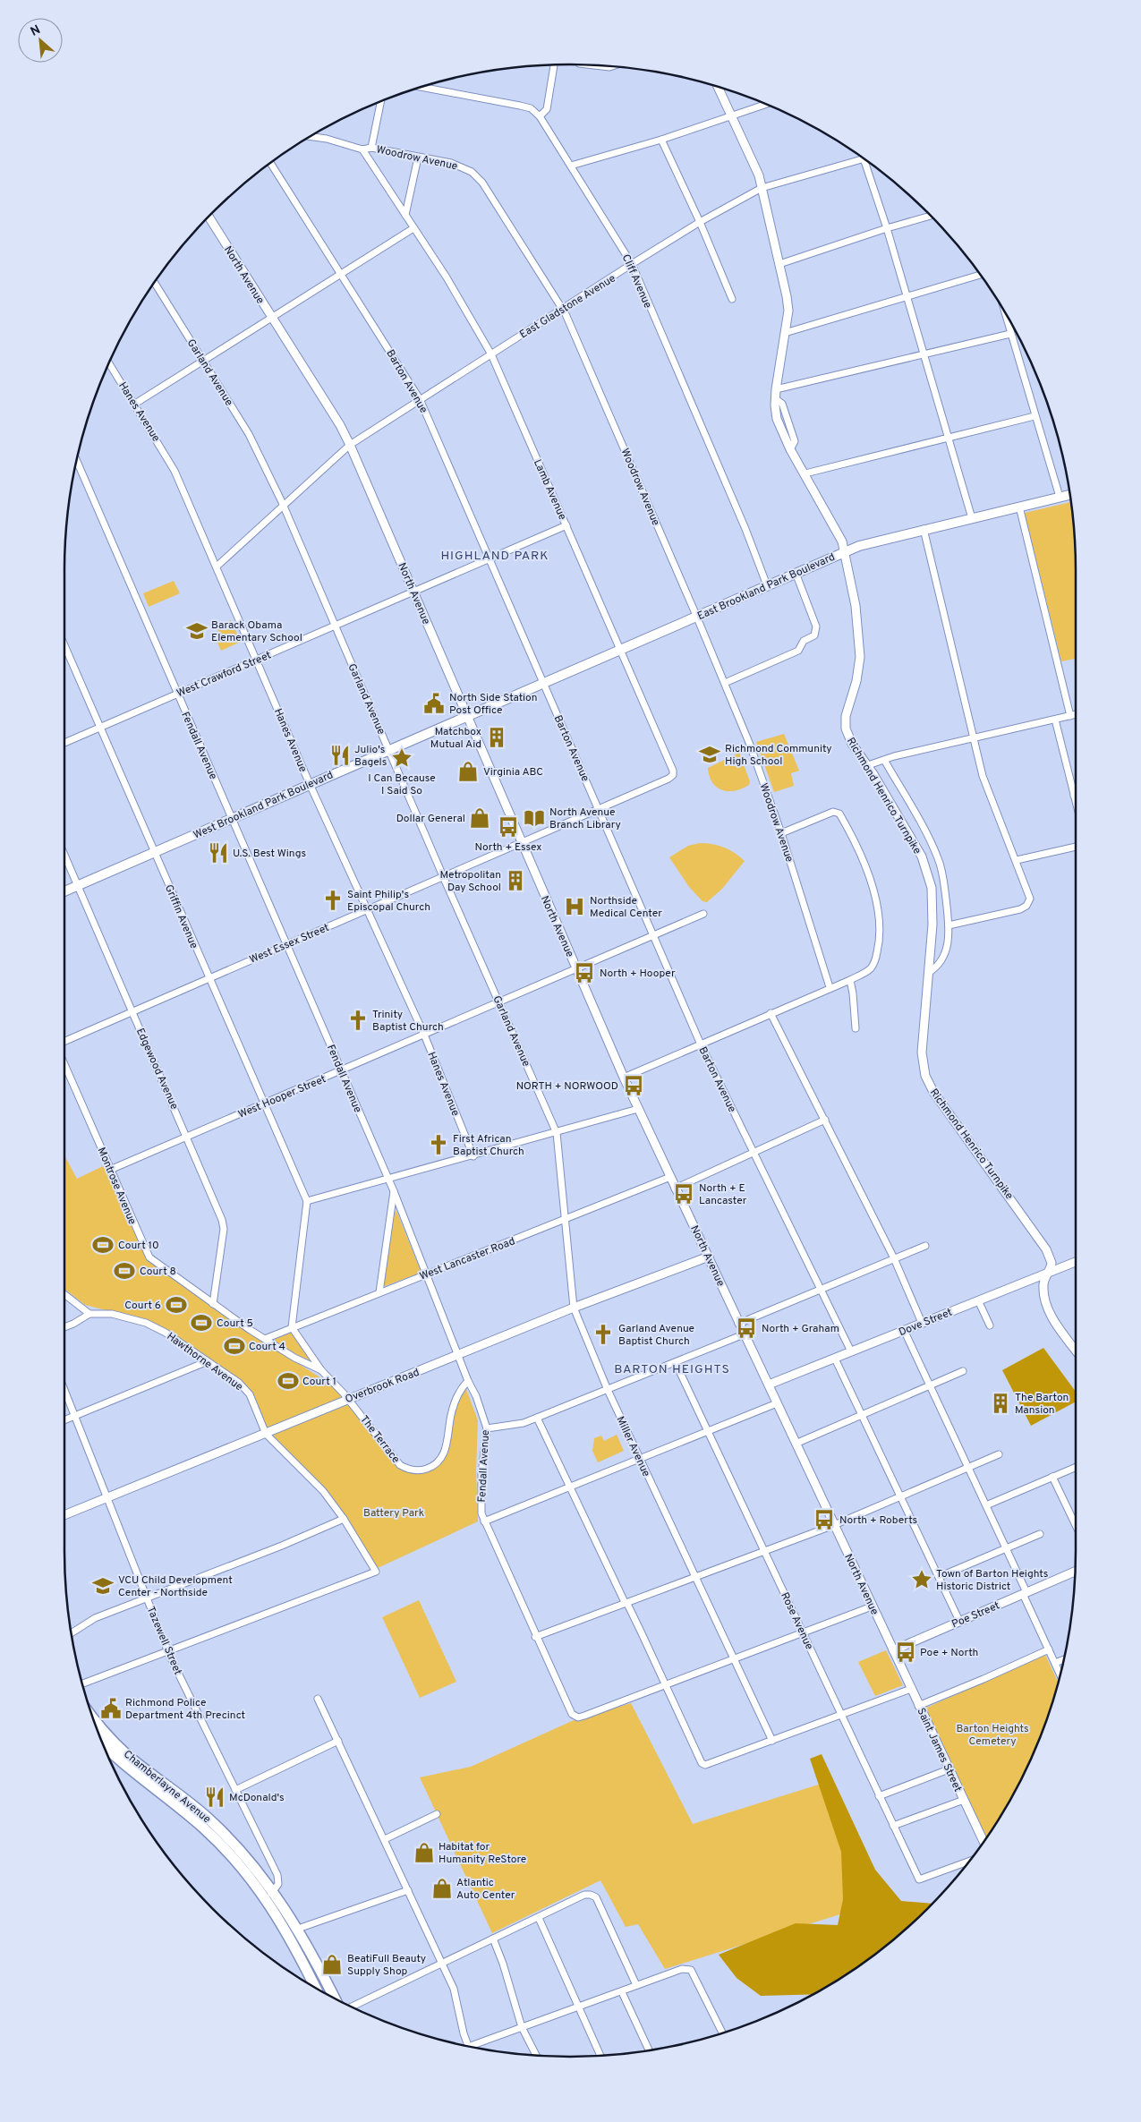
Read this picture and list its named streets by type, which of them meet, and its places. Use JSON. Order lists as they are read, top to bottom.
{
  "streets": {
    "main road": ["East Brookland Park Boulevard", "West Brookland Park Boulevard", "Chamberlayne Avenue"],
    "street": [
      "Woodrow Avenue",
      "North Avenue",
      "Cliff Avenue",
      "East Gladstone Avenue",
      "Garland Avenue",
      "Barton Avenue",
      "Hanes Avenue",
      "Lamb Avenue",
      "West Crawford Street",
      "Fendall Avenue",
      "Richmond Henrico Turnpike",
      "Griffin Avenue",
      "West Essex Street",
      "Edgewood Avenue",
      "West Hooper Street",
      "Montrose Avenue",
      "West Lancaster Road",
      "Dove Street",
      "Hawthorne Avenue",
      "Overbrook Road",
      "The Terrace",
      "Miller Avenue",
      "Poe Street",
      "Rose Avenue",
      "Tazewell Street",
      "Saint James Street"
    ]
  },
  "crossings": [
    ["Woodrow Avenue", "East Gladstone Avenue"],
    ["Woodrow Avenue", "Lamb Avenue"],
    ["Woodrow Avenue", "East Brookland Park Boulevard"],
    ["North Avenue", "East Gladstone Avenue"],
    ["North Avenue", "East Brookland Park Boulevard"],
    ["North Avenue", "West Crawford Street"],
    ["North Avenue", "West Brookland Park Boulevard"],
    ["North Avenue", "West Essex Street"],
    ["North Avenue", "West Hooper Street"],
    ["North Avenue", "West Lancaster Road"],
    ["North Avenue", "Dove Street"],
    ["North Avenue", "Overbrook Road"],
    ["North Avenue", "Poe Street"],
    ["North Avenue", "Saint James Street"],
    ["Cliff Avenue", "East Gladstone Avenue"],
    ["Cliff Avenue", "East Brookland Park Boulevard"],
    ["East Gladstone Avenue", "Garland Avenue"],
    ["East Gladstone Avenue", "Barton Avenue"],
    ["East Gladstone Avenue", "Hanes Avenue"],
    ["East Gladstone Avenue", "Lamb Avenue"],
    ["East Gladstone Avenue", "Richmond Henrico Turnpike"],
    ["Garland Avenue", "West Crawford Street"],
    ["Garland Avenue", "West Brookland Park Boulevard"],
    ["Garland Avenue", "West Essex Street"],
    ["Garland Avenue", "West Hooper Street"],
    ["Garland Avenue", "Miller Avenue"],
    ["Barton Avenue", "East Brookland Park Boulevard"],
    ["Barton Avenue", "West Crawford Street"],
    ["Barton Avenue", "West Essex Street"],
    ["Barton Avenue", "West Hooper Street"],
    ["Barton Avenue", "Dove Street"],
    ["Hanes Avenue", "West Crawford Street"],
    ["Hanes Avenue", "West Brookland Park Boulevard"],
    ["Hanes Avenue", "West Essex Street"],
    ["Hanes Avenue", "West Hooper Street"],
    ["Lamb Avenue", "East Brookland Park Boulevard"],
    ["Lamb Avenue", "West Crawford Street"],
    ["Lamb Avenue", "West Essex Street"],
    ["East Brookland Park Boulevard", "Richmond Henrico Turnpike"],
    ["East Brookland Park Boulevard", "West Brookland Park Boulevard"],
    ["West Crawford Street", "Fendall Avenue"],
    ["West Crawford Street", "Griffin Avenue"],
    ["Fendall Avenue", "West Brookland Park Boulevard"],
    ["Fendall Avenue", "West Essex Street"],
    ["Fendall Avenue", "West Hooper Street"],
    ["Fendall Avenue", "West Lancaster Road"],
    ["Fendall Avenue", "Overbrook Road"],
    ["Fendall Avenue", "The Terrace"],
    ["Richmond Henrico Turnpike", "Dove Street"],
    ["West Brookland Park Boulevard", "Griffin Avenue"],
    ["West Brookland Park Boulevard", "Edgewood Avenue"],
    ["Griffin Avenue", "West Essex Street"],
    ["Griffin Avenue", "West Hooper Street"],
    ["West Essex Street", "Edgewood Avenue"],
    ["Edgewood Avenue", "West Hooper Street"],
    ["Edgewood Avenue", "Montrose Avenue"],
    ["West Hooper Street", "Montrose Avenue"],
    ["Montrose Avenue", "West Lancaster Road"],
    ["Montrose Avenue", "The Terrace"],
    ["West Lancaster Road", "The Terrace"],
    ["West Lancaster Road", "Miller Avenue"],
    ["Hawthorne Avenue", "Overbrook Road"],
    ["Hawthorne Avenue", "Tazewell Street"],
    ["Overbrook Road", "The Terrace"],
    ["Overbrook Road", "Miller Avenue"],
    ["Overbrook Road", "Tazewell Street"],
    ["Poe Street", "Saint James Street"],
    ["Tazewell Street", "Chamberlayne Avenue"]
  ],
  "districts": ["HIGHLAND PARK", "BARTON HEIGHTS"],
  "parks": ["Battery Park", "Barton Heights Cemetery"],
  "places": {
    "school or university": ["Barack Obama Elementary School", "Richmond Community High School", "VCU Child Development Center - Northside"],
    "public building": ["North Side Station Post Office", "Richmond Police Department 4th Precinct"],
    "building": ["Matchbox Mutual Aid", "Metropolitan Day School", "The Barton Mansion"],
    "restaurant": ["Julio's Bagels", "U.S. Best Wings", "McDonald's"],
    "place": ["I Can Because I Said So", "Town of Barton Heights Historic District"],
    "shop": [
      "Virginia ABC",
      "Dollar General",
      "Habitat for Humanity ReStore",
      "Atlantic Auto Center",
      "BeatiFull Beauty Supply Shop"
    ],
    "library": ["North Avenue Branch Library"],
    "bus stop": [
      "North + Essex",
      "North + Hooper",
      "NORTH + NORWOOD",
      "North + E Lancaster",
      "North + Graham",
      "North + Roberts",
      "Poe + North"
    ],
    "church": [
      "Saint Philip's Episcopal Church",
      "Trinity Baptist Church",
      "First African Baptist Church",
      "Garland Avenue Baptist Church"
    ],
    "hospital": ["Northside Medical Center"],
    "sports": [
      "Court 10",
      "Court 8",
      "Court 6",
      "Court 5",
      "Court 4",
      "Court 1"
    ]
  },
  "north": "top left"
}
